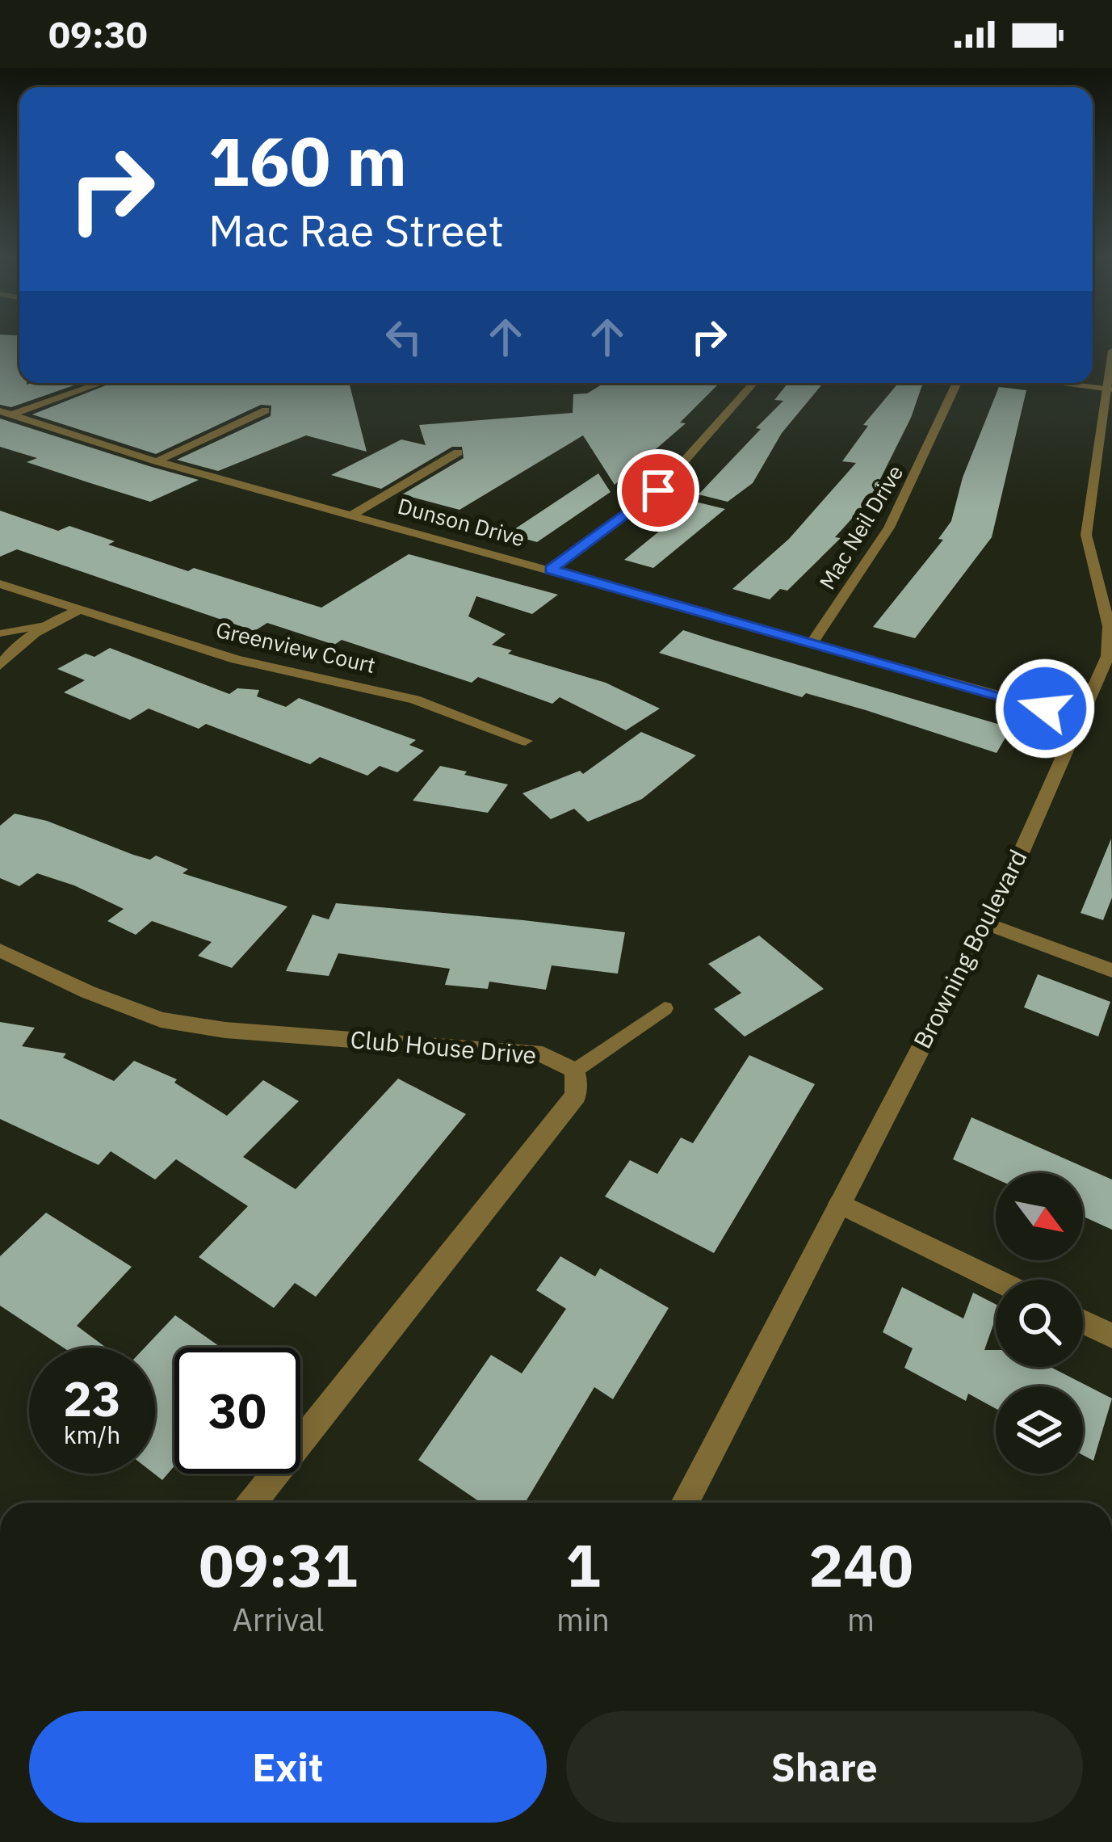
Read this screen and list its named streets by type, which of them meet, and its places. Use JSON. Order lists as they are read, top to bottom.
{
  "streets": {
    "street": [
      "Dunson Drive",
      "Mac Neil Drive",
      "Greenview Court",
      "Browning Boulevard",
      "Club House Drive"
    ]
  },
  "crossings": [
    ["Dunson Drive", "Mac Neil Drive"],
    ["Dunson Drive", "Browning Boulevard"]
  ],
  "north": "bottom right",
  "page": {
    "status": "09:30",
    "turn": ["160 m", "Mac Rae Street"],
    "speed": "23 km/h",
    "limit": "30",
    "eta": [
      "09:31",
      "Arrival",
      "1",
      "min",
      "240",
      "m"
    ],
    "buttons": ["Exit", "Share"]
  }
}
